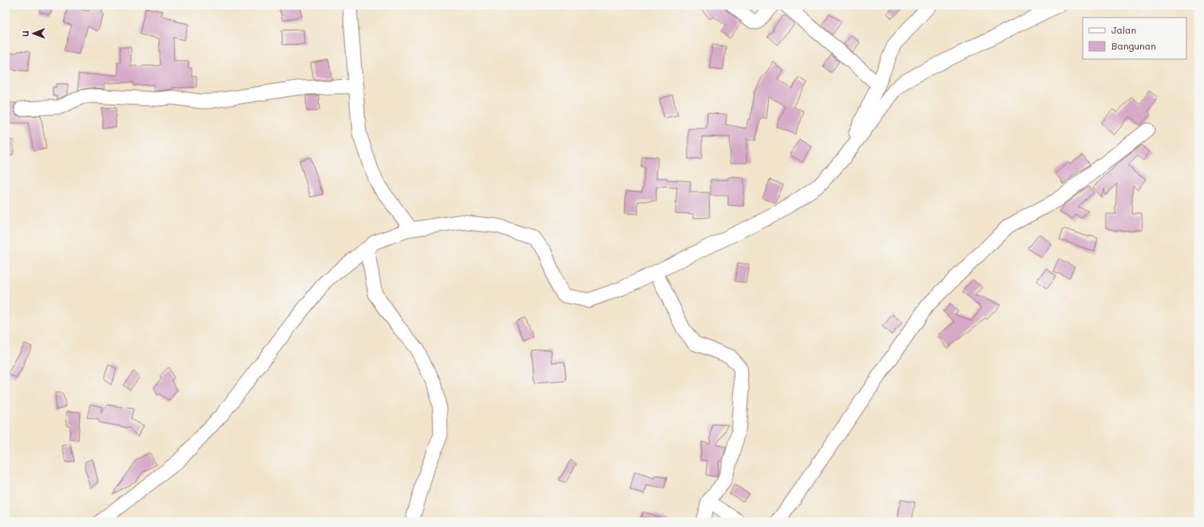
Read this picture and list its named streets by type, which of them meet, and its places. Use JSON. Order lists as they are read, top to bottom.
{
  "legend": ["Jalan", "Bangunan"],
  "north": "left"
}
